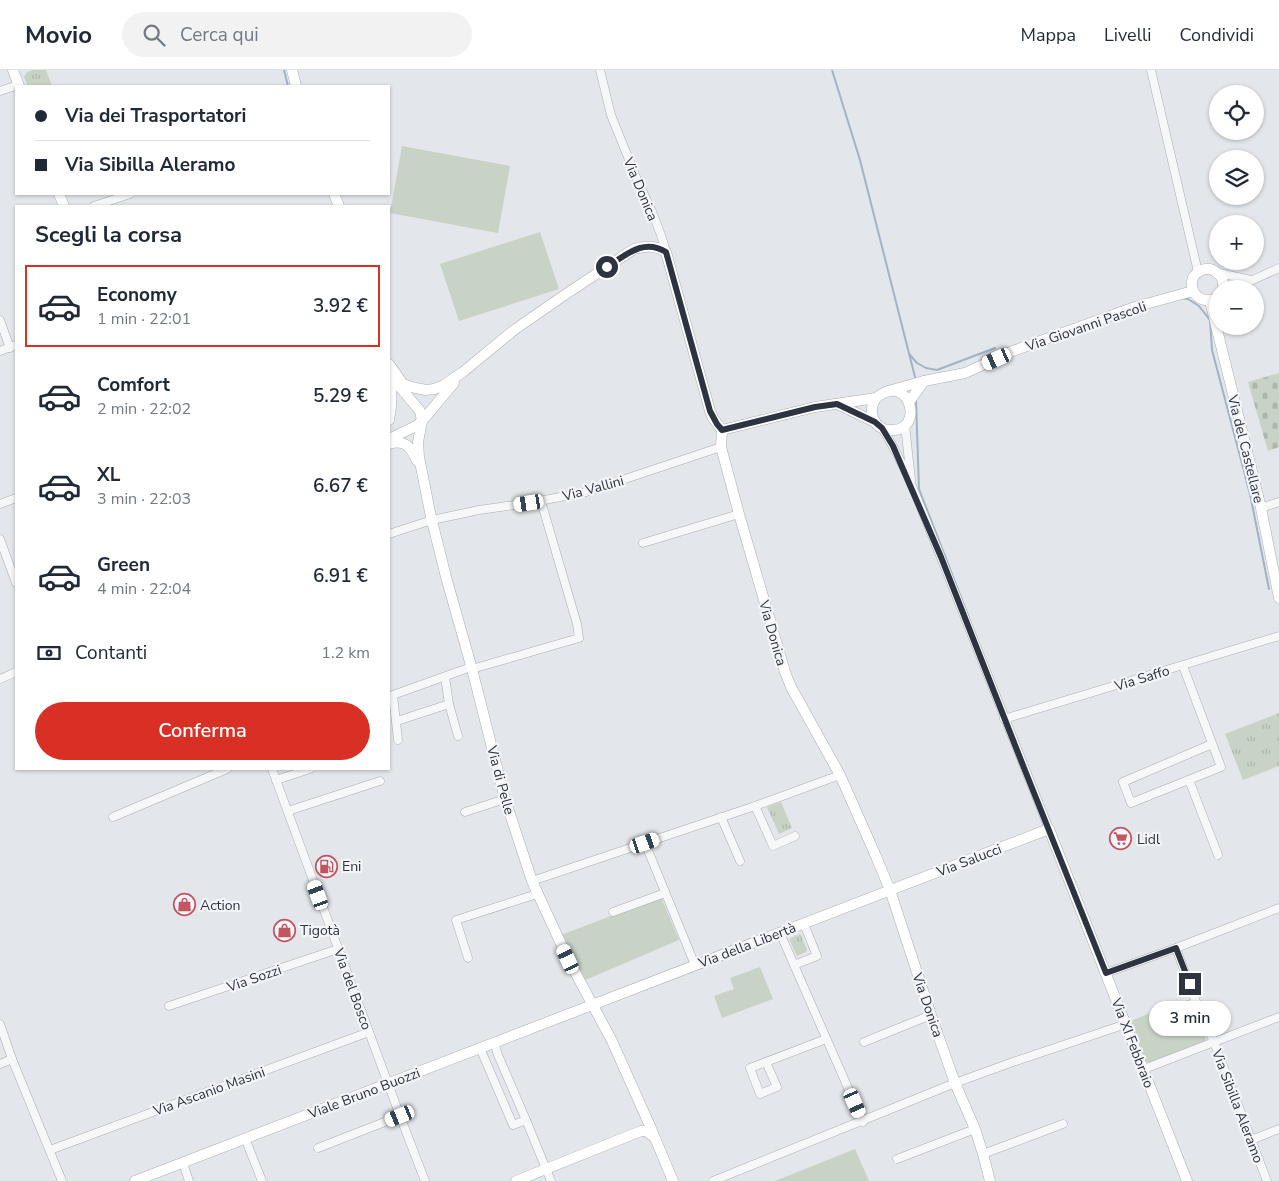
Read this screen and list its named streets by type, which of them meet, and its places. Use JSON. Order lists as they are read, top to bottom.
{
  "streets": {
    "street": [
      "Via Donica",
      "Via Giovanni Pascoli",
      "Via del Castellare",
      "Via Vallini",
      "Via Saffo",
      "Via di Pelle",
      "Via Salucci",
      "Via della Libertà",
      "Via Sozzi",
      "Via del Bosco",
      "Via XI Febbraio",
      "Via Ascanio Masini",
      "Viale Bruno Buozzi",
      "Via Sibilla Aleramo"
    ]
  },
  "crossings": [
    ["Via Donica", "Via Giovanni Pascoli"],
    ["Via Donica", "Via Vallini"],
    ["Via Donica", "Via Salucci"],
    ["Via Donica", "Via della Libertà"],
    ["Via Giovanni Pascoli", "Via del Castellare"],
    ["Via Giovanni Pascoli", "Via XI Febbraio"],
    ["Via Vallini", "Via di Pelle"],
    ["Via Saffo", "Via XI Febbraio"],
    ["Via di Pelle", "Via della Libertà"],
    ["Via di Pelle", "Viale Bruno Buozzi"],
    ["Via Salucci", "Via della Libertà"],
    ["Via Salucci", "Via XI Febbraio"],
    ["Via della Libertà", "Viale Bruno Buozzi"],
    ["Via Sozzi", "Via del Bosco"],
    ["Via del Bosco", "Via Ascanio Masini"],
    ["Via del Bosco", "Viale Bruno Buozzi"]
  ],
  "places": {
    "supermarket": ["Lidl"],
    "fuel station": ["Eni"],
    "shop": ["Action", "Tigotà"]
  },
  "page": {
    "header": "Movio",
    "search": "Cerca qui",
    "nav": ["Mappa", "Livelli", "Condividi"],
    "map_buttons": ["+", "−"],
    "banner": ["Via dei Trasportatori", "Via Sibilla Aleramo"],
    "heading": "Scegli la corsa",
    "list": [
      {
        "name": "Economy",
        "note": "1 min · 22:01",
        "value": "3.92 €"
      },
      {
        "name": "Comfort",
        "note": "2 min · 22:02",
        "value": "5.29 €"
      },
      {
        "name": "XL",
        "note": "3 min · 22:03",
        "value": "6.67 €"
      },
      {
        "name": "Green",
        "note": "4 min · 22:04",
        "value": "6.91 €"
      }
    ],
    "pay": ["Contanti", "1.2 km"],
    "buttons": "Conferma",
    "bubble": "3 min"
  }
}
